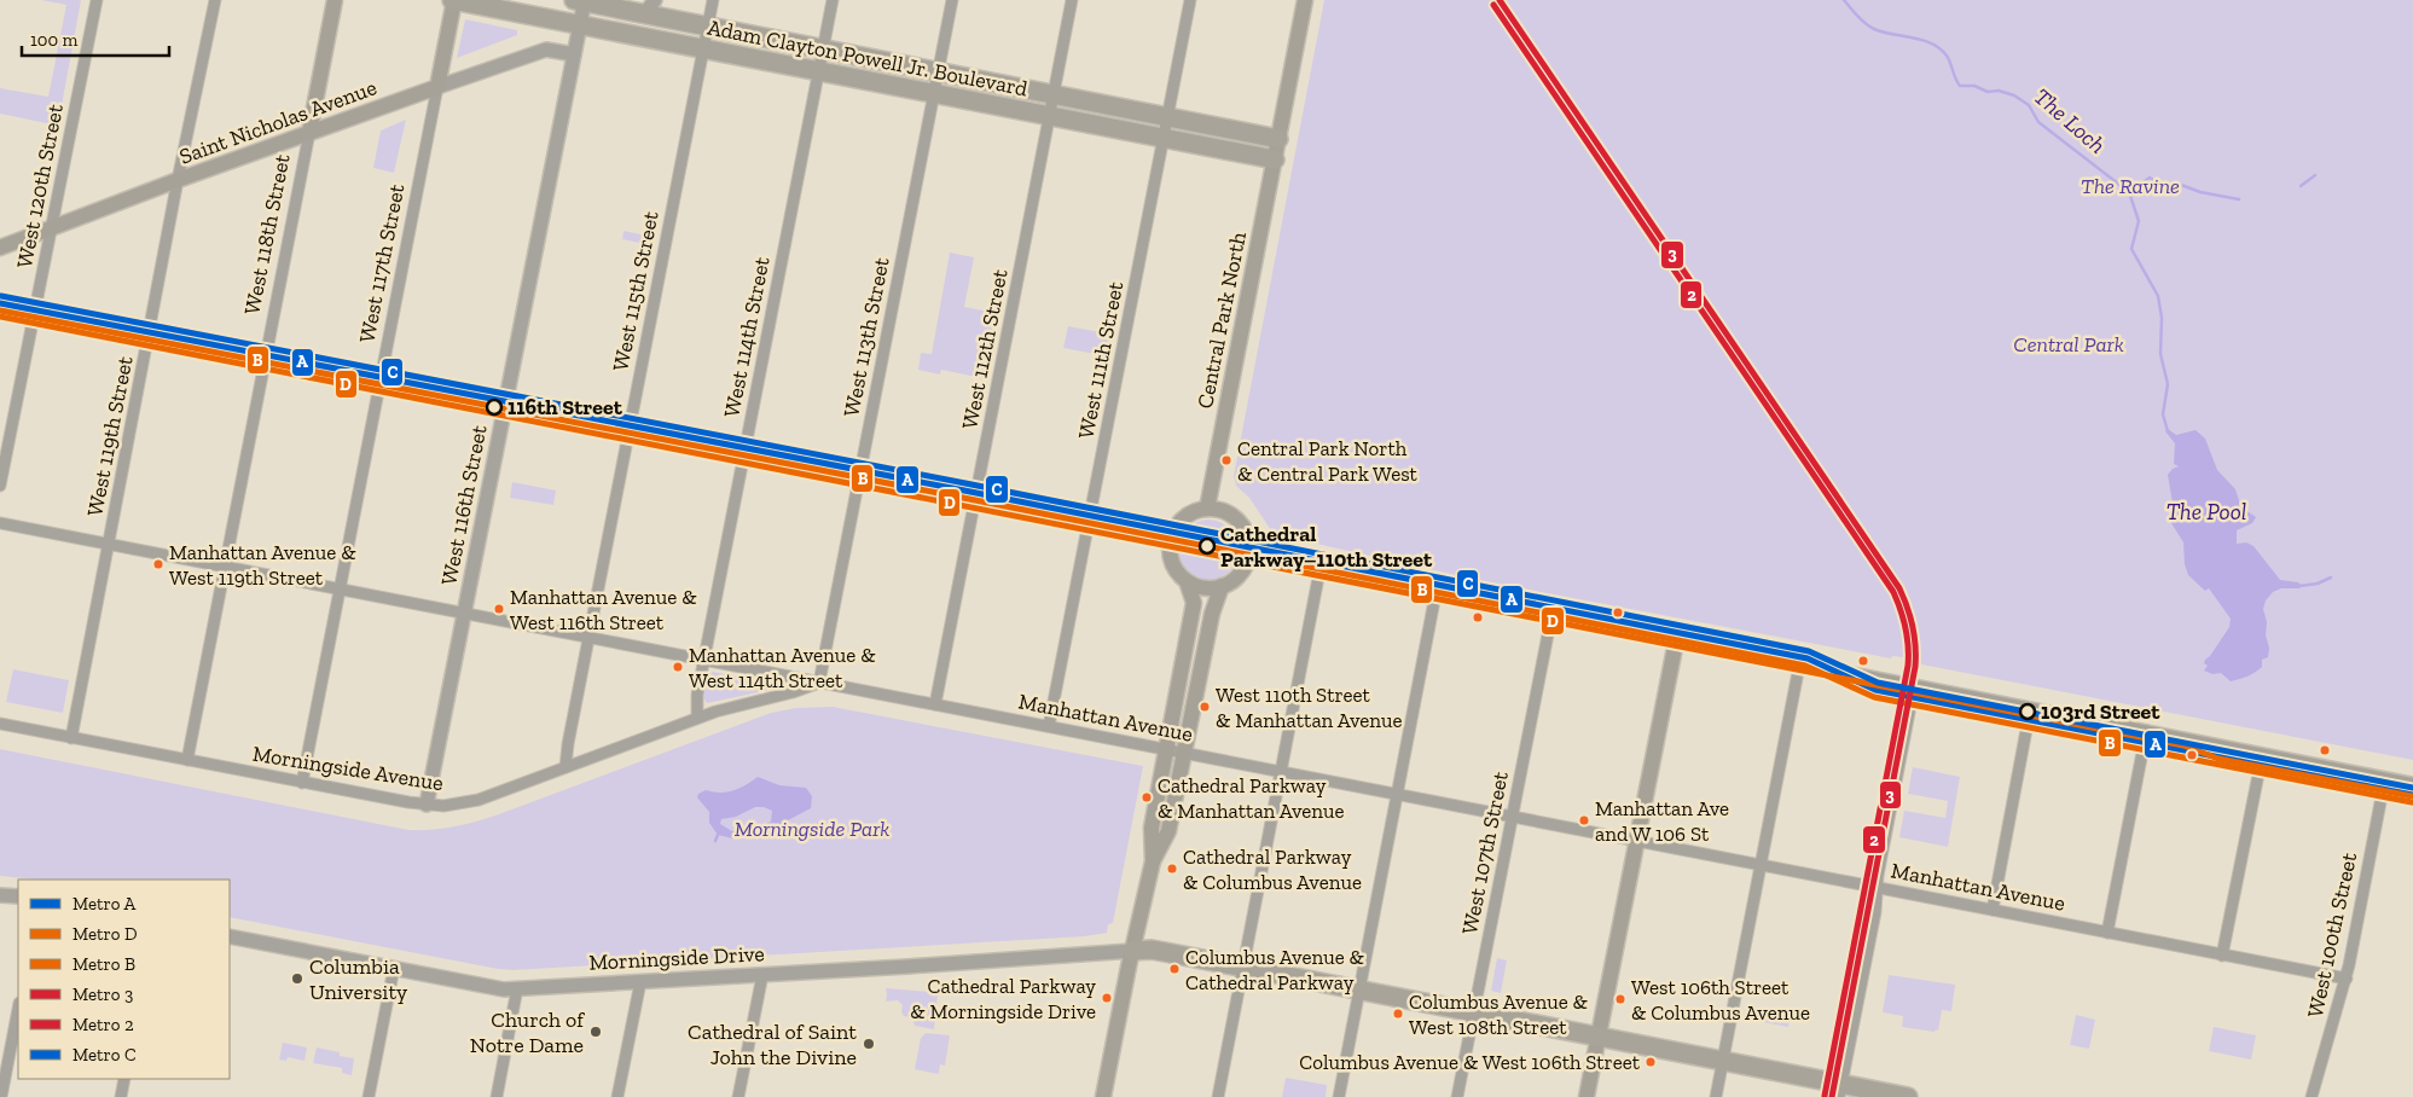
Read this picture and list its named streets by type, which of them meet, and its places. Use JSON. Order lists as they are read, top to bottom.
{
  "streets": {
    "main road": [
      "Adam Clayton Powell Jr. Boulevard",
      "Saint Nicholas Avenue",
      "West 118th Street",
      "West 117th Street",
      "Central Park North"
    ],
    "street": [
      "West 120th Street",
      "West 115th Street",
      "West 114th Street",
      "West 113th Street",
      "West 112th Street",
      "West 111th Street",
      "West 119th Street",
      "West 116th Street",
      "Manhattan Avenue",
      "Morningside Avenue",
      "West 107th Street",
      "West 100th Street",
      "Morningside Drive"
    ]
  },
  "crossings": [
    ["Adam Clayton Powell Jr. Boulevard", "West 117th Street"],
    ["Adam Clayton Powell Jr. Boulevard", "West 115th Street"],
    ["Adam Clayton Powell Jr. Boulevard", "Central Park North"],
    ["Adam Clayton Powell Jr. Boulevard", "West 114th Street"],
    ["Adam Clayton Powell Jr. Boulevard", "West 113th Street"],
    ["Adam Clayton Powell Jr. Boulevard", "West 112th Street"],
    ["Adam Clayton Powell Jr. Boulevard", "West 111th Street"],
    ["Adam Clayton Powell Jr. Boulevard", "West 116th Street"],
    ["Saint Nicholas Avenue", "West 120th Street"],
    ["Saint Nicholas Avenue", "West 118th Street"],
    ["Saint Nicholas Avenue", "West 117th Street"],
    ["Saint Nicholas Avenue", "West 119th Street"],
    ["Saint Nicholas Avenue", "West 116th Street"],
    ["West 118th Street", "Manhattan Avenue"],
    ["West 118th Street", "Morningside Avenue"],
    ["West 117th Street", "Manhattan Avenue"],
    ["West 117th Street", "Morningside Avenue"],
    ["West 115th Street", "Manhattan Avenue"],
    ["West 115th Street", "Morningside Avenue"],
    ["West 114th Street", "Manhattan Avenue"],
    ["West 114th Street", "Morningside Avenue"],
    ["West 113th Street", "Manhattan Avenue"],
    ["West 113th Street", "Morningside Avenue"],
    ["West 112th Street", "Manhattan Avenue"],
    ["West 111th Street", "Manhattan Avenue"],
    ["West 119th Street", "Manhattan Avenue"],
    ["West 119th Street", "Morningside Avenue"],
    ["West 116th Street", "Manhattan Avenue"],
    ["West 116th Street", "Morningside Avenue"],
    ["Manhattan Avenue", "Morningside Avenue"],
    ["Manhattan Avenue", "West 107th Street"],
    ["Manhattan Avenue", "West 100th Street"]
  ],
  "water": ["The Loch", "The Pool"],
  "parks": ["The Ravine", "Central Park", "Morningside Park"],
  "places": [
    "116th Street",
    "Central Park North & Central Park West",
    "Cathedral Parkway–110th Street",
    "Manhattan Avenue & West 119th Street",
    "Manhattan Avenue & West 116th Street",
    "Manhattan Avenue & West 114th Street",
    "West 110th Street & Manhattan Avenue",
    "103rd Street",
    "Cathedral Parkway & Manhattan Avenue",
    "Manhattan Ave and W 106 St",
    "Cathedral Parkway & Columbus Avenue",
    "Columbus Avenue & Cathedral Parkway",
    "Columbia University",
    "Cathedral Parkway & Morningside Drive",
    "West 106th Street & Columbus Avenue",
    "Columbus Avenue & West 108th Street",
    "Church of Notre Dame",
    "Cathedral of Saint John the Divine",
    "Columbus Avenue & West 106th Street"
  ],
  "lines": [
    "metro line 3",
    "metro line 2",
    "metro line C",
    "metro line A",
    "metro line B",
    "metro line D"
  ],
  "legend": [
    "Metro A",
    "Metro D",
    "Metro B",
    "Metro 3",
    "Metro 2",
    "Metro C"
  ],
  "scale_bar": "100 m"
}
